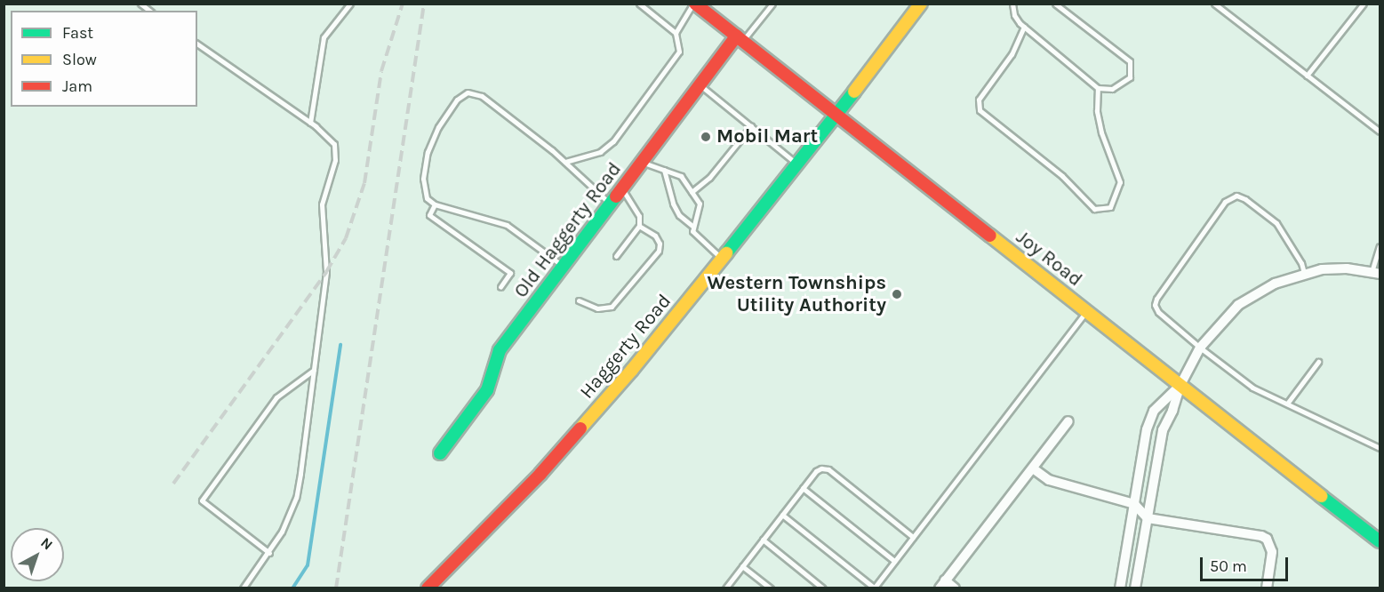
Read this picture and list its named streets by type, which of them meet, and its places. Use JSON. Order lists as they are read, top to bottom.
{
  "streets": {
    "street": ["Old Haggerty Road", "Joy Road", "Haggerty Road"]
  },
  "crossings": [
    ["Old Haggerty Road", "Joy Road"],
    ["Joy Road", "Haggerty Road"]
  ],
  "places": ["Mobil Mart", "Western Townships Utility Authority"],
  "legend": ["Fast", "Slow", "Jam"],
  "scale_bar": "50 m",
  "north": "top right"
}
